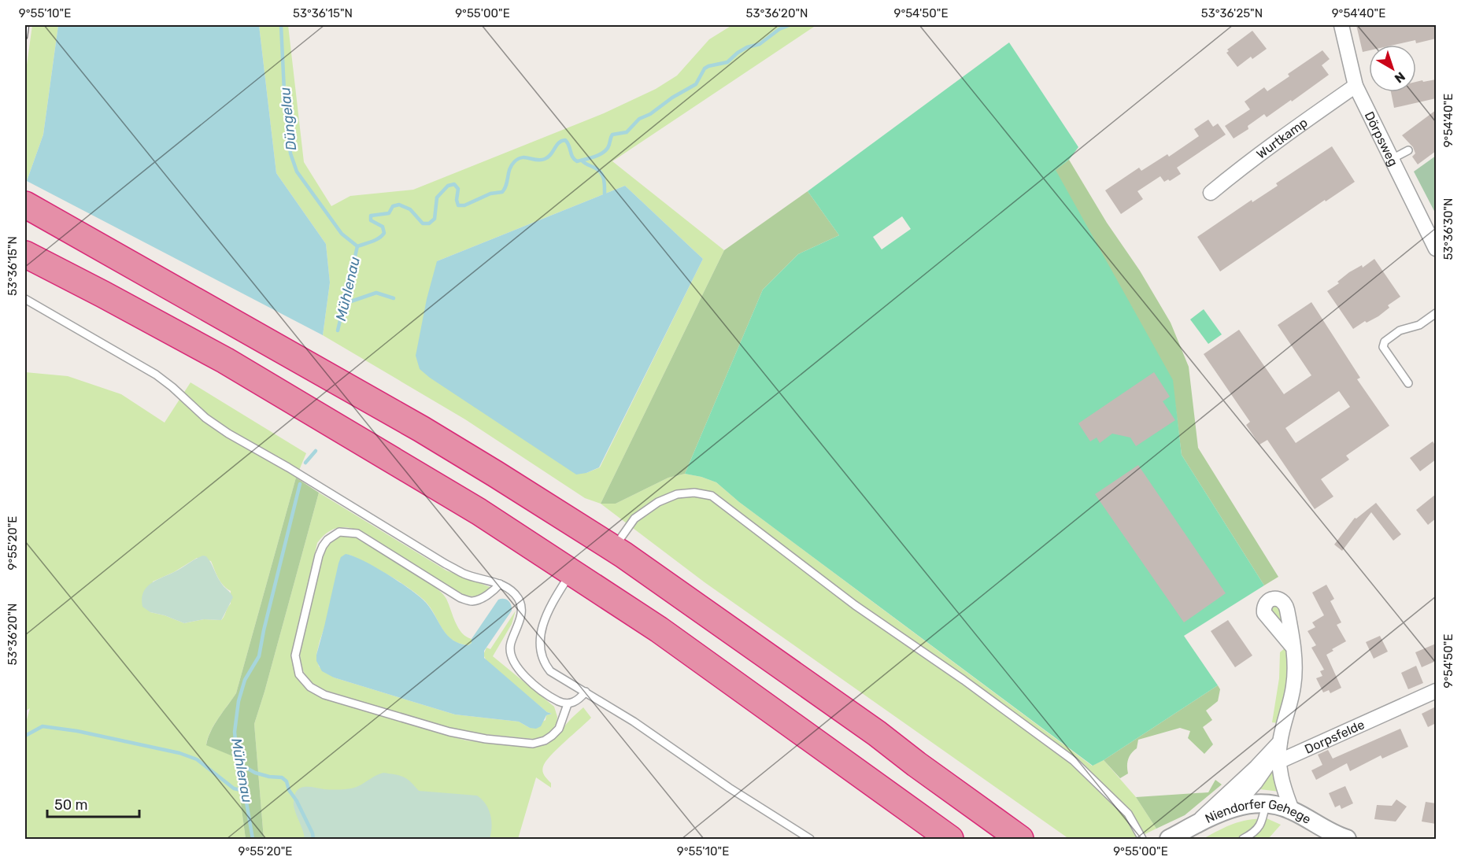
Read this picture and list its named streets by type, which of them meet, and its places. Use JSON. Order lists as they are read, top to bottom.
{
  "streets": {
    "street": [
      "Wurtkamp",
      "Dörpsweg",
      "Dorpsfelde",
      "Niendorfer Gehege"
    ]
  },
  "crossings": [
    ["Wurtkamp", "Dörpsweg"]
  ],
  "water": ["Düngelau", "Mühlenau"],
  "scale_bar": "50 m",
  "north": "bottom right",
  "coordinates": [
    "9°55'10\"E",
    "53°36'15\"N",
    "9°55'00\"E",
    "53°36'20\"N",
    "9°54'50\"E",
    "53°36'25\"N",
    "9°54'40\"E",
    "53°36'30\"N",
    "9°55'20\"E"
  ]
}
